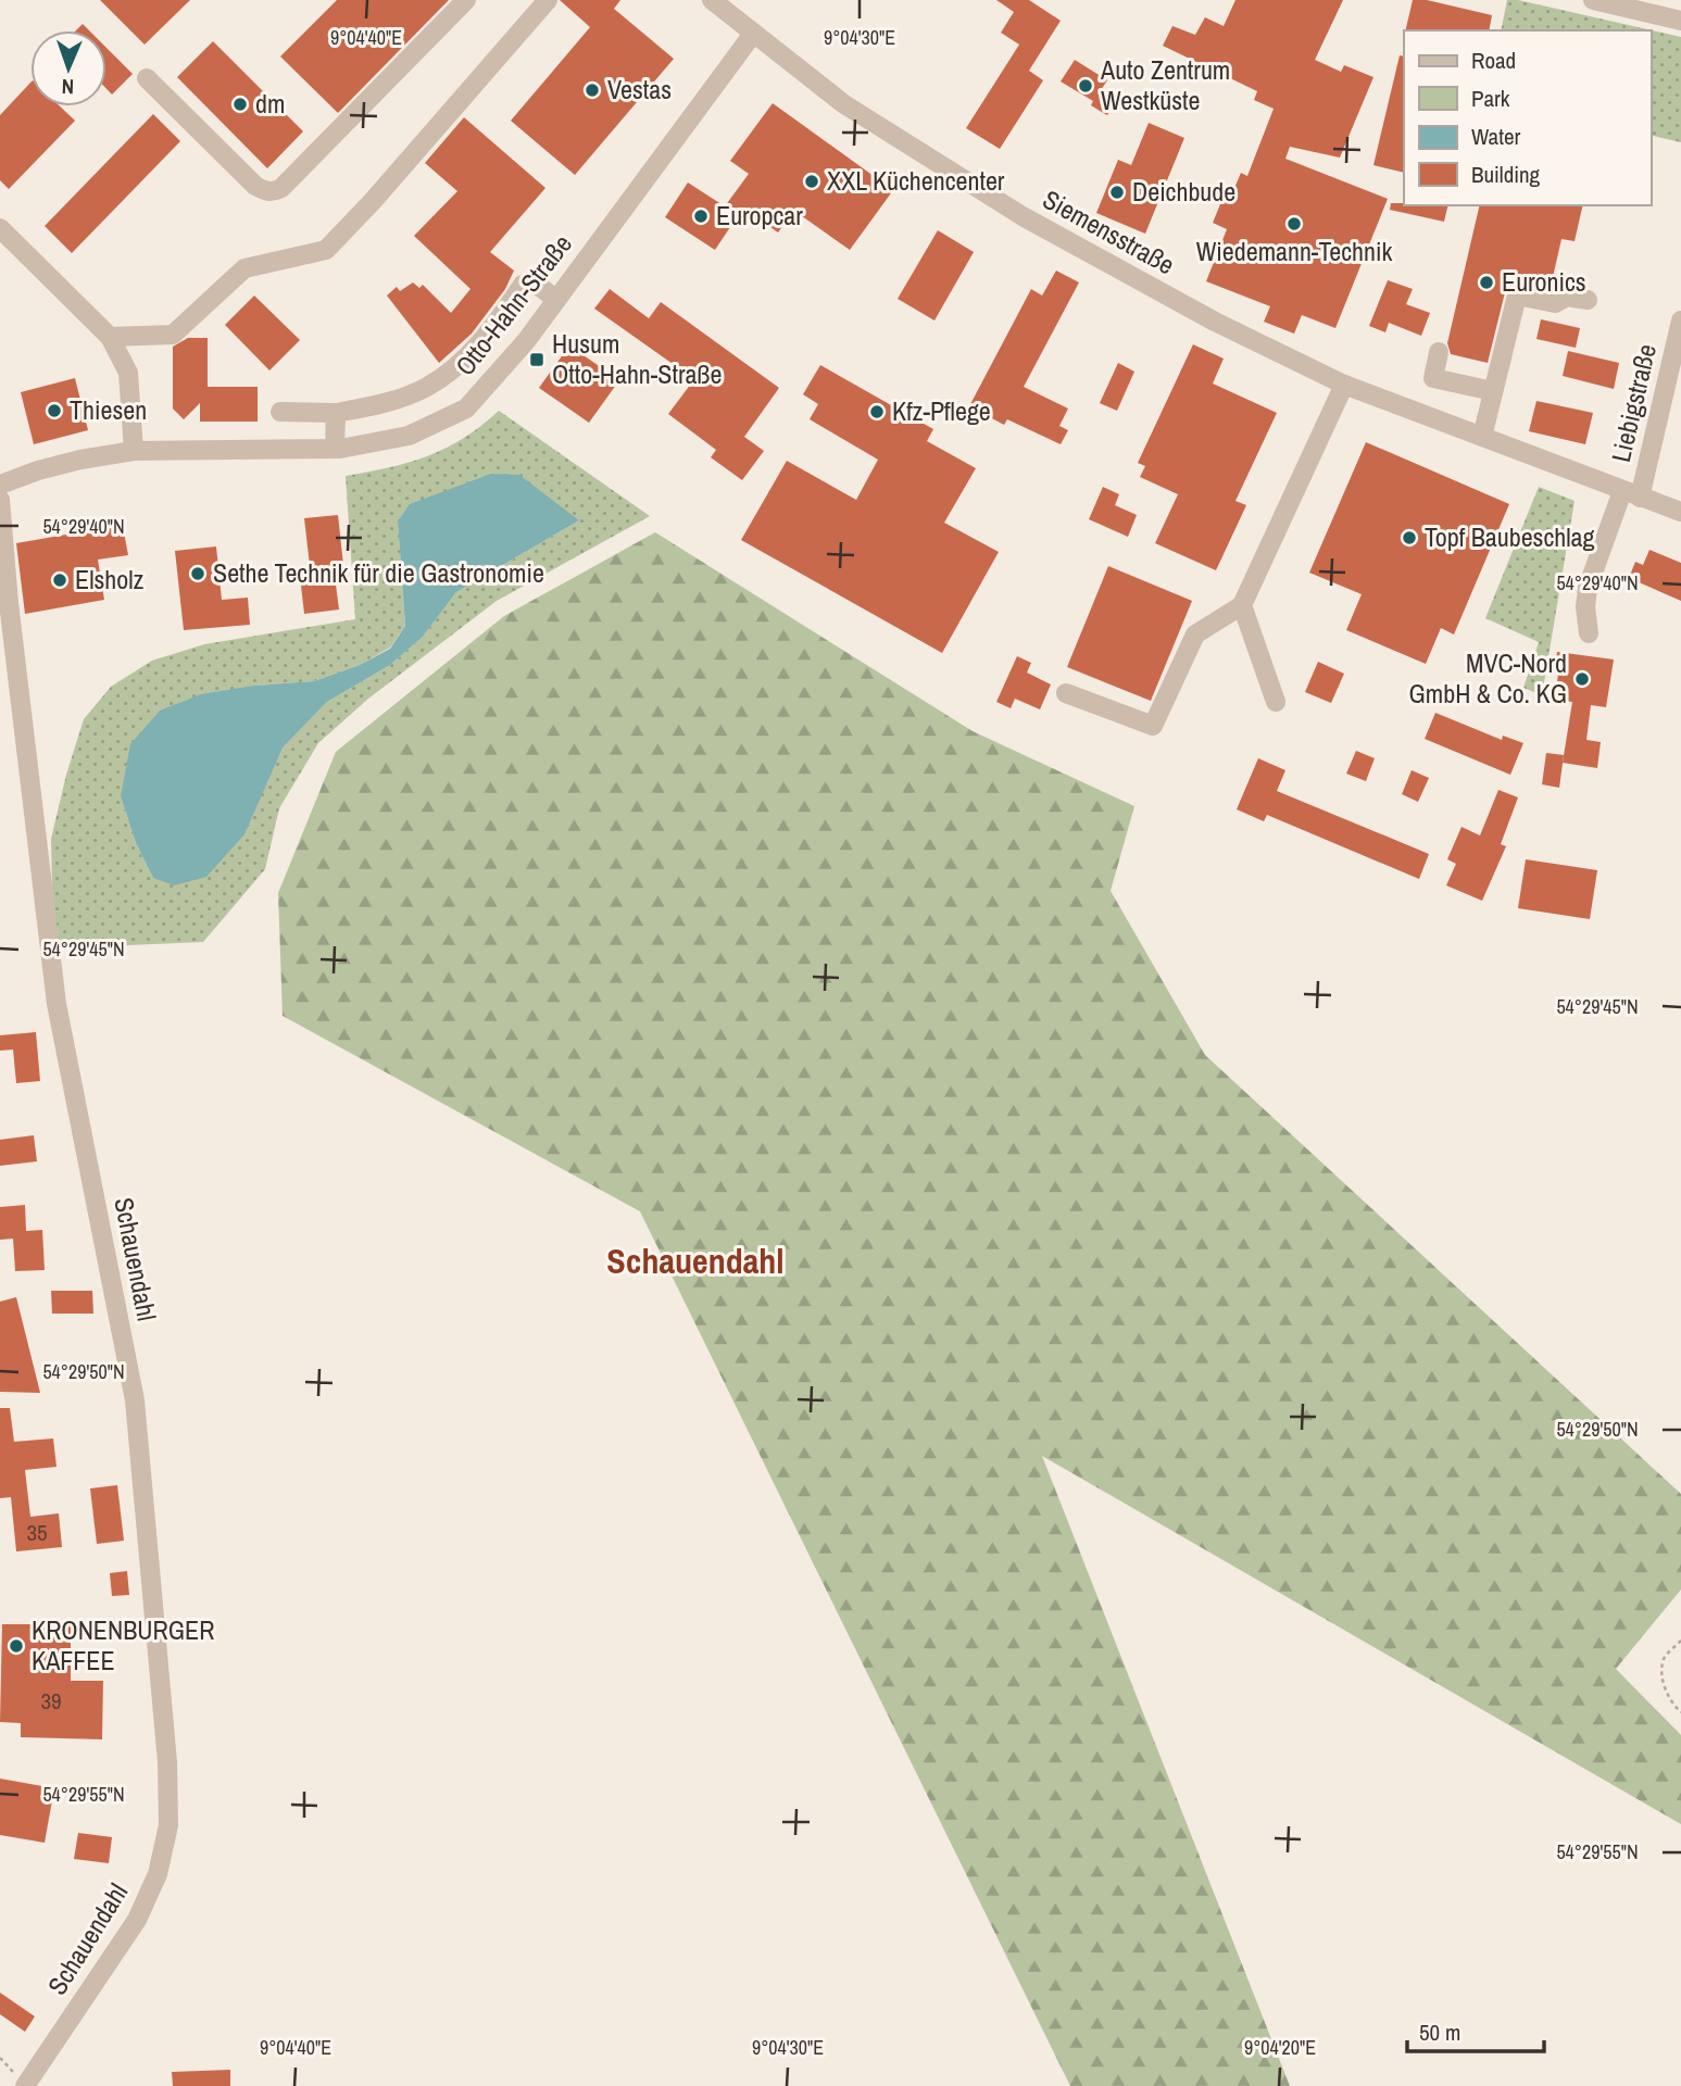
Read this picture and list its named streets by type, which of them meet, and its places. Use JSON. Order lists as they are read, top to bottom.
{
  "streets": {
    "street": [
      "Siemensstraße",
      "Otto-Hahn-Straße",
      "Liebigstraße",
      "Schauendahl"
    ]
  },
  "crossings": [
    ["Siemensstraße", "Otto-Hahn-Straße"],
    ["Siemensstraße", "Liebigstraße"]
  ],
  "districts": ["Schauendahl"],
  "places": {
    "other": [
      "Auto Zentrum Westküste",
      "Vestas",
      "dm",
      "XXL Küchencenter",
      "Deichbude",
      "Europcar",
      "Wiedemann-Technik",
      "Euronics",
      "Thiesen",
      "Kfz-Pflege",
      "Topf Baubeschlag",
      "Sethe Technik für die Gastronomie",
      "Elsholz",
      "MVC-Nord GmbH & Co. KG",
      "KRONENBURGER KAFFEE"
    ],
    "transit": ["Husum Otto-Hahn-Straße"]
  },
  "house_numbers": ["35", "39"],
  "legend": [
    "Road",
    "Park",
    "Water",
    "Building"
  ],
  "scale_bar": "50 m",
  "north": "bottom",
  "coordinates": [
    "9°04'40\"E",
    "9°04'30\"E",
    "54°29'40\"N",
    "54°29'45\"N",
    "54°29'50\"N",
    "54°29'55\"N",
    "9°04'20\"E"
  ]
}
